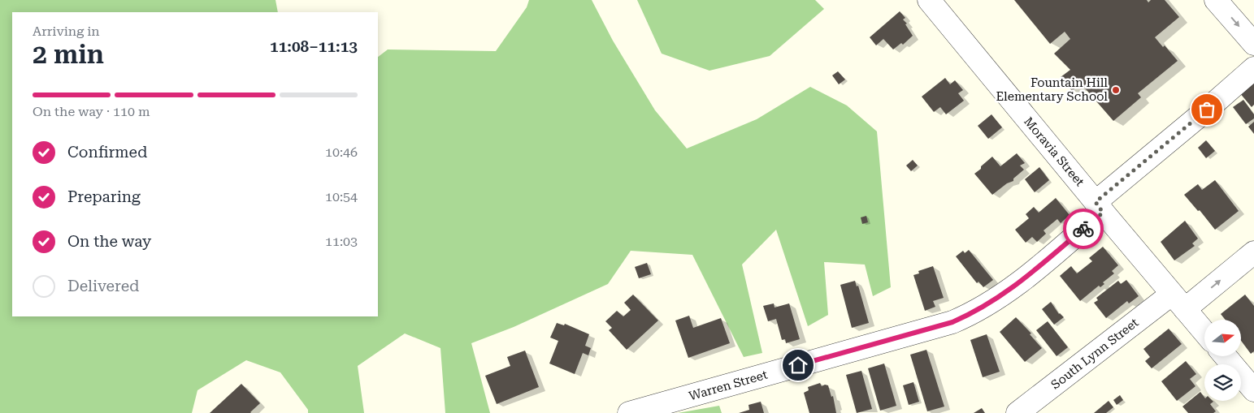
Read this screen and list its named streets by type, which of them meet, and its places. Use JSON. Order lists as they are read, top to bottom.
{
  "streets": {
    "street": ["Moravia Street", "South Lynn Street", "Warren Street"]
  },
  "crossings": [
    ["Moravia Street", "South Lynn Street"],
    ["Moravia Street", "Warren Street"]
  ],
  "places": ["Fountain Hill Elementary School"],
  "north": "right",
  "page": {
    "heading": ["2 min", "Arriving in", "11:08–11:13"],
    "bar": "On the way · 110 m",
    "list": [
      ["Confirmed", "10:46"],
      ["Preparing", "10:54"],
      ["On the way", "11:03"],
      "Delivered"
    ]
  }
}
